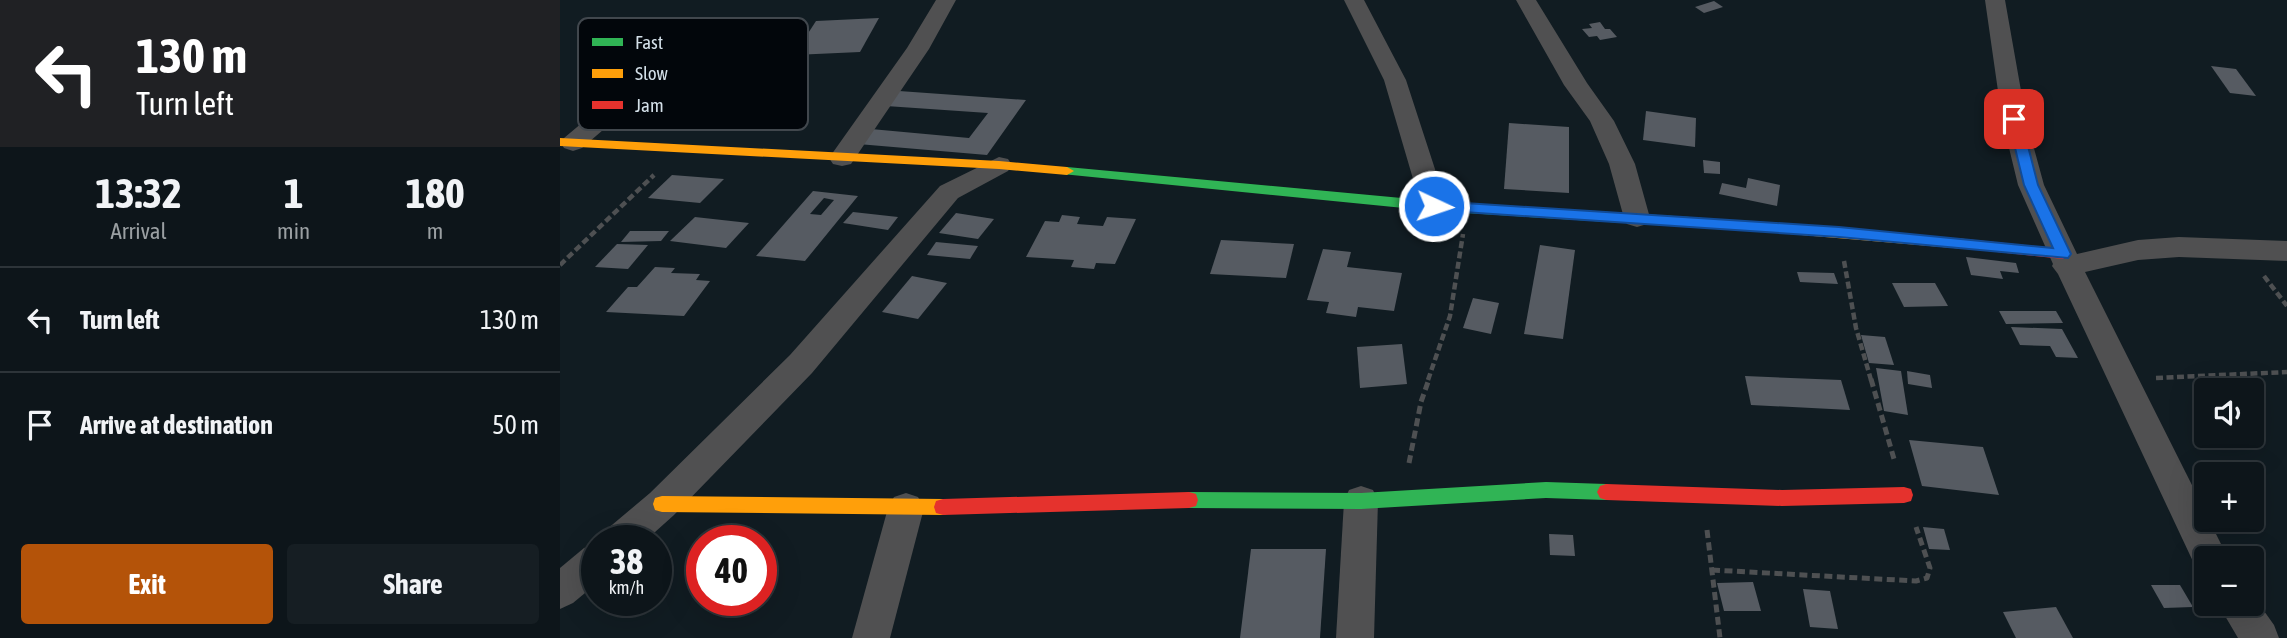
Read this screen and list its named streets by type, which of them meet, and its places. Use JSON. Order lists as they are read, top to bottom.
{
  "legend": ["Fast", "Slow", "Jam"],
  "page": {
    "turn": ["130 m", "Turn left"],
    "eta": [
      "13:32",
      "Arrival",
      "1",
      "min",
      "180",
      "m"
    ],
    "list": [
      {
        "name": "Turn left",
        "value": "130 m"
      },
      {
        "name": "Arrive at destination",
        "value": "50 m"
      }
    ],
    "map_buttons": ["+", "−"],
    "speed": "38 km/h",
    "limit": "40",
    "buttons": ["Exit", "Share"]
  }
}
